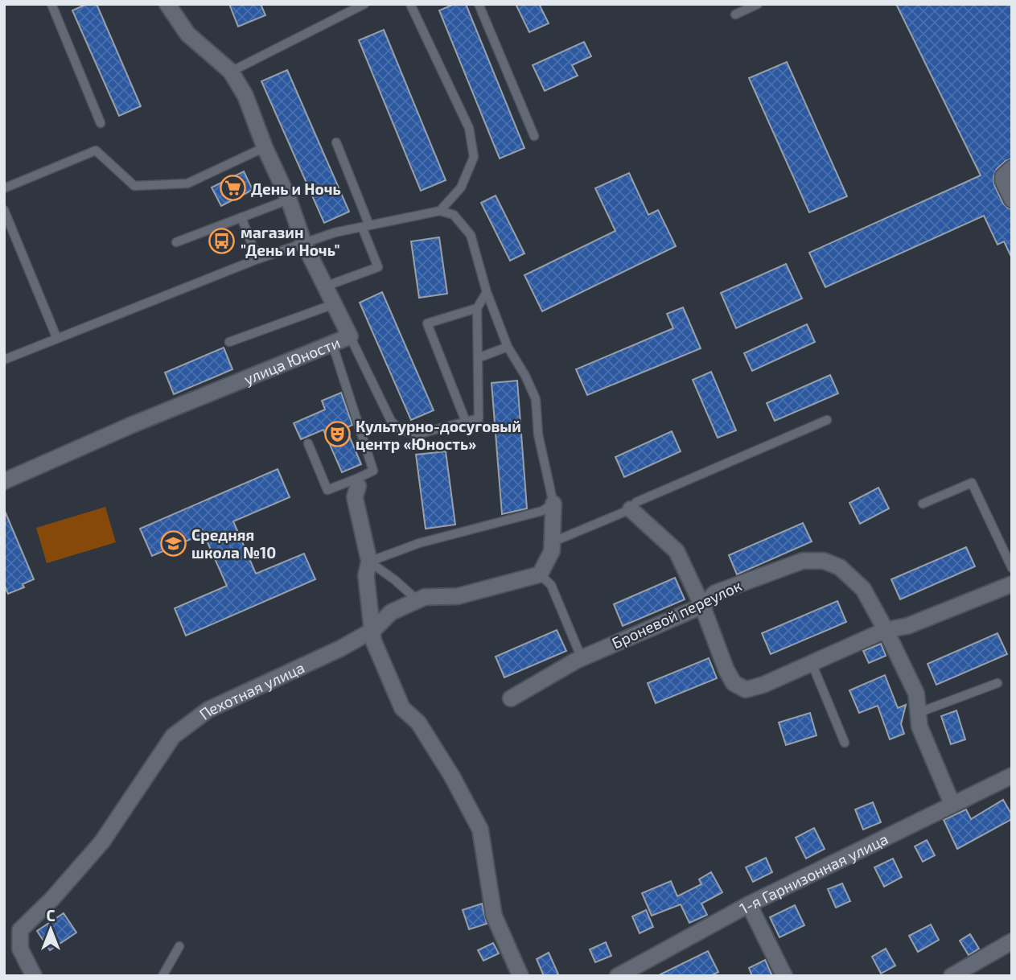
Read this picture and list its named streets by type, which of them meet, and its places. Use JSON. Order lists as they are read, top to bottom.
{
  "streets": {
    "street": [
      "улица Юности",
      "Броневой переулок",
      "Пехотная улица",
      "1-я Гарнизонная улица"
    ]
  },
  "crossings": [
    ["Броневой переулок", "1-я Гарнизонная улица"]
  ],
  "places": {
    "supermarket": ["День и Ночь"],
    "bus stop": ["магазин \"День и Ночь\""],
    "theatre": ["Культурно-досуговый центр «Юность»"],
    "school or university": ["Средняя школа №10"]
  },
  "north": "top"
}
